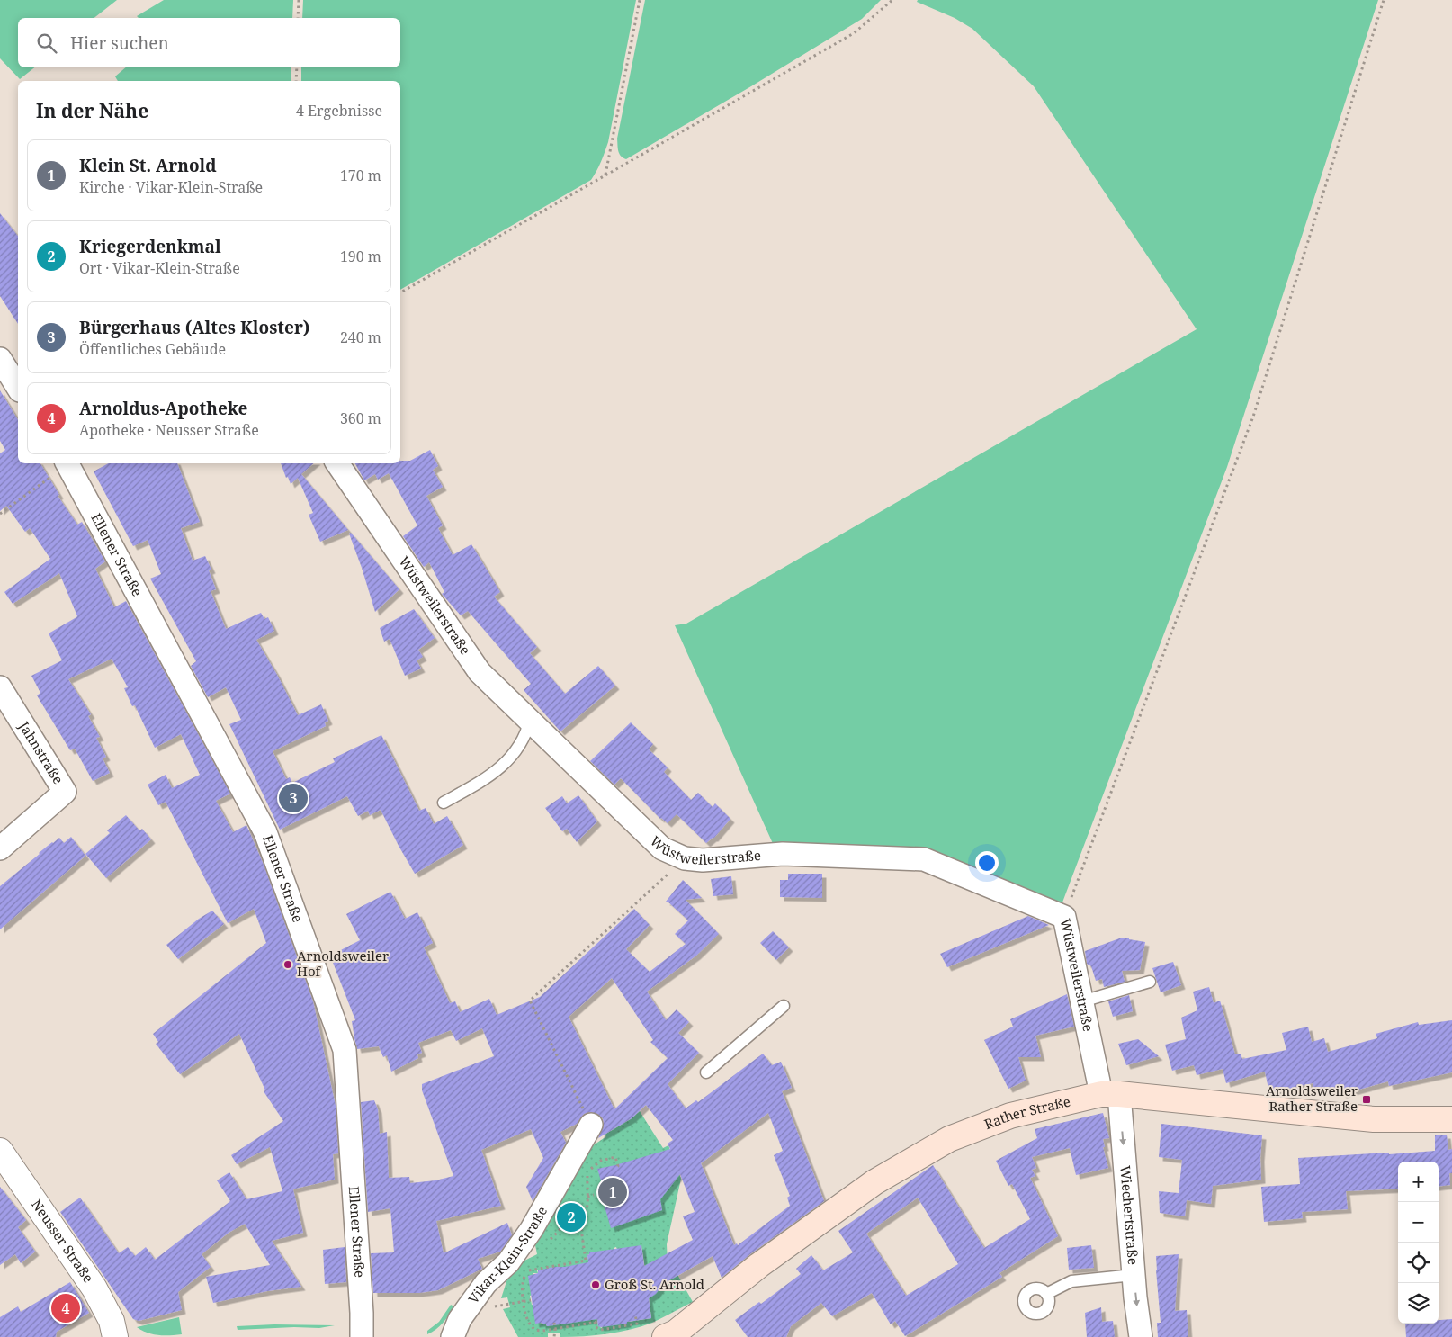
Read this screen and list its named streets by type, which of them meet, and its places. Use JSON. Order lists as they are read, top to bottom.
{
  "streets": {
    "main road": ["Rather Straße"],
    "street": [
      "Ellener Straße",
      "Wüstweilerstraße",
      "Jahnstraße",
      "Wiechertstraße",
      "Neusser Straße",
      "Vikar-Klein-Straße"
    ]
  },
  "crossings": [
    ["Wüstweilerstraße", "Rather Straße"],
    ["Wüstweilerstraße", "Wiechertstraße"],
    ["Rather Straße", "Wiechertstraße"]
  ],
  "one_way": ["Wiechertstraße"],
  "places": {
    "other": ["Arnoldsweiler Hof", "Groß St. Arnold"],
    "transit": ["Arnoldsweiler Rather Straße"]
  },
  "page": {
    "search": "Hier suchen",
    "heading": ["In der Nähe", "4 Ergebnisse"],
    "list": [
      {
        "mark": "1",
        "name": "Klein St. Arnold",
        "note": "Kirche · Vikar-Klein-Straße",
        "value": "170 m"
      },
      {
        "mark": "2",
        "name": "Kriegerdenkmal",
        "note": "Ort · Vikar-Klein-Straße",
        "value": "190 m"
      },
      {
        "mark": "3",
        "name": "Bürgerhaus (Altes Kloster)",
        "note": "Öffentliches Gebäude",
        "value": "240 m"
      },
      {
        "mark": "4",
        "name": "Arnoldus-Apotheke",
        "note": "Apotheke · Neusser Straße",
        "value": "360 m"
      }
    ],
    "pins": [
      "3",
      "1",
      "2",
      "4"
    ],
    "map_buttons": ["+", "−"]
  }
}
